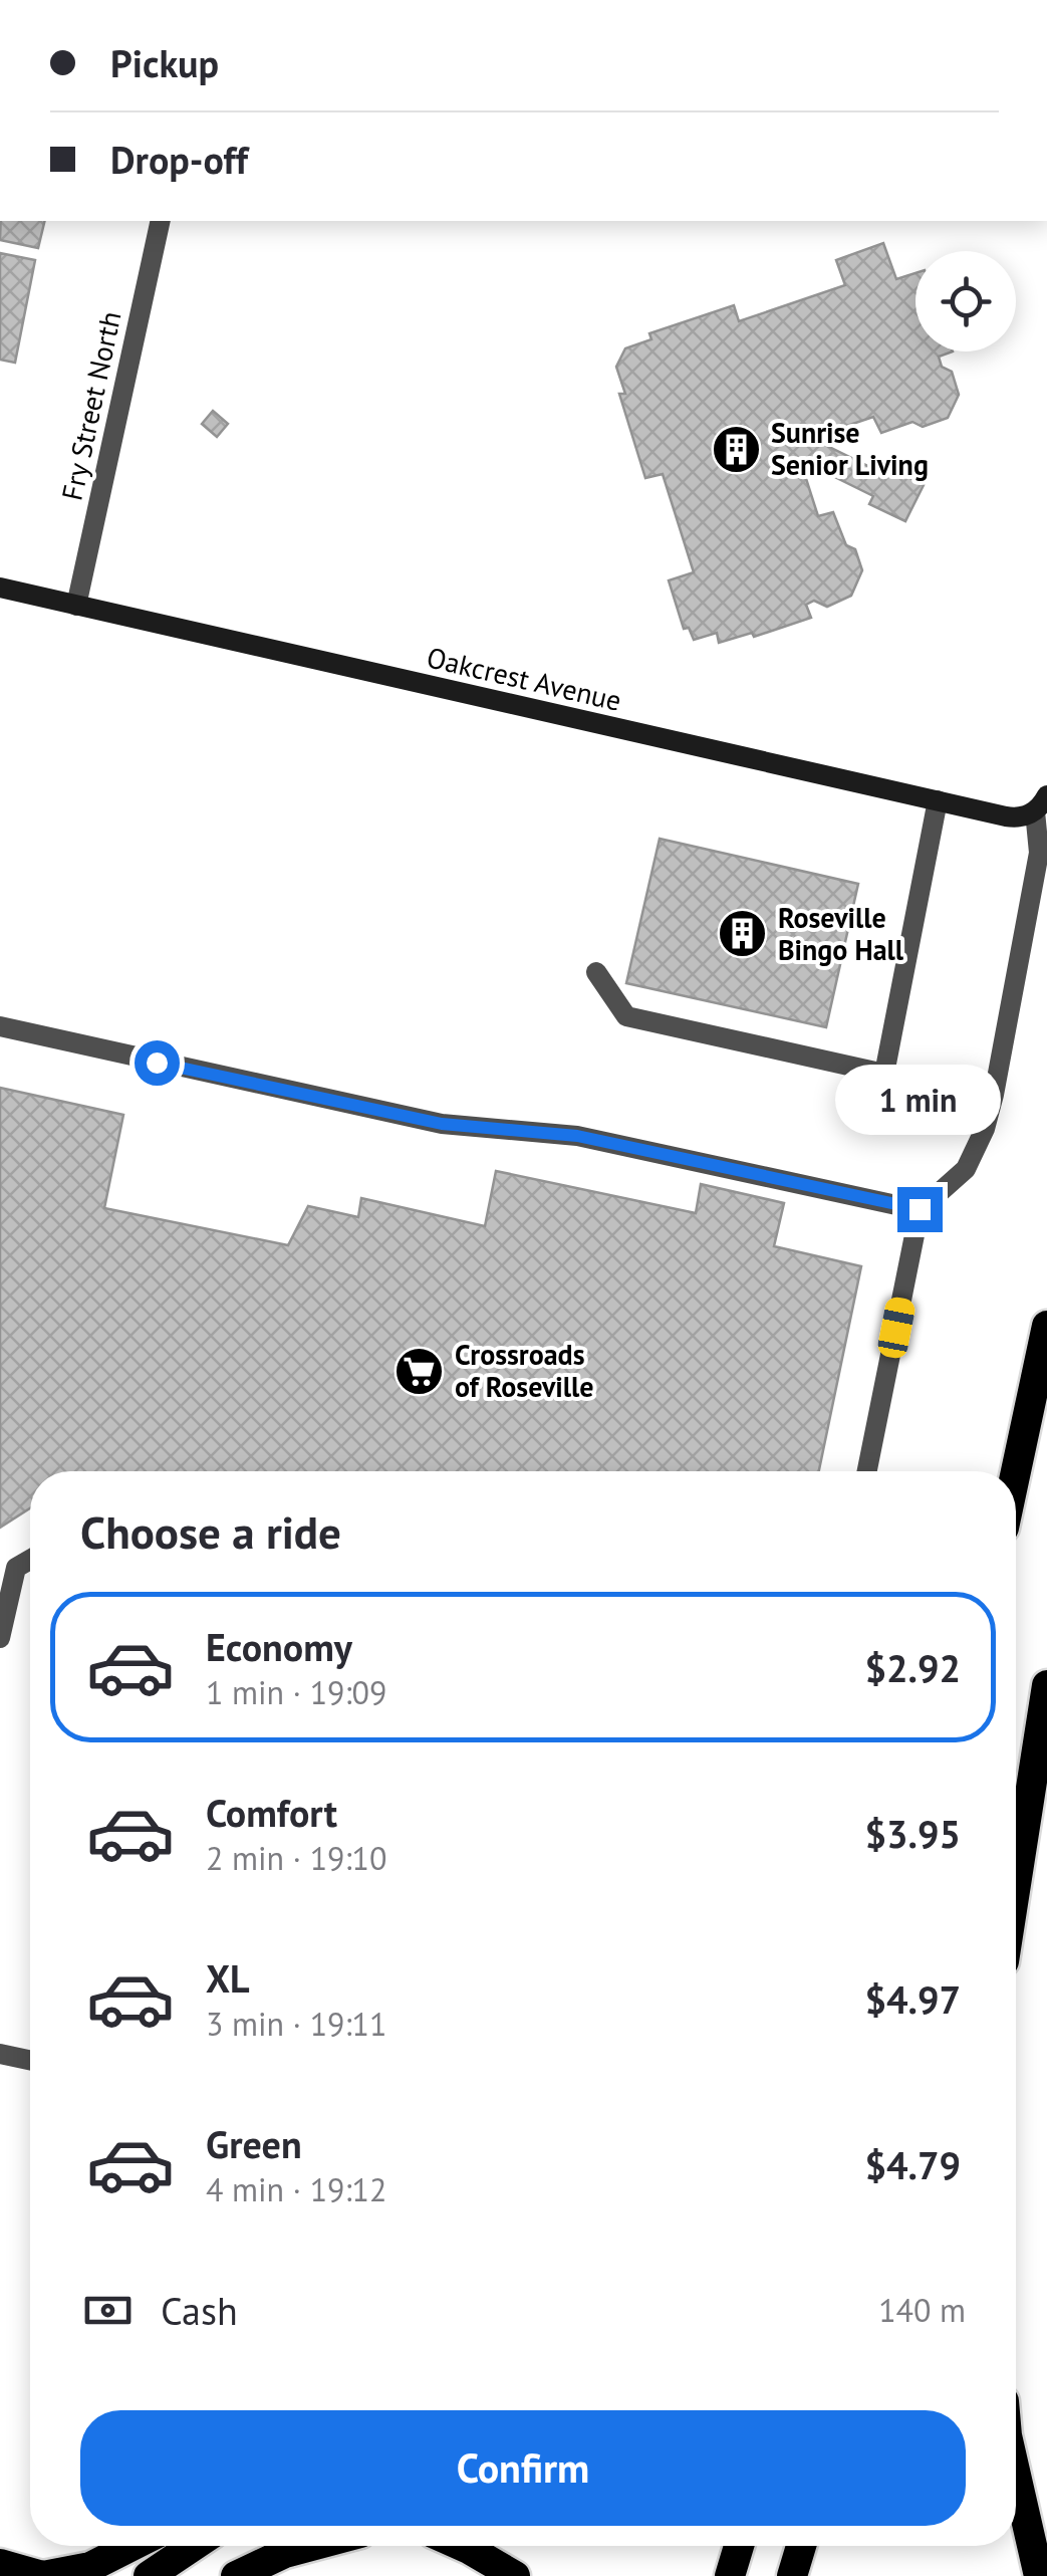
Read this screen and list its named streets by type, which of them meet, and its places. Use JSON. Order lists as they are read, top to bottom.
{
  "streets": {
    "street": ["Fry Street North", "Oakcrest Avenue"]
  },
  "crossings": [
    ["Fry Street North", "Oakcrest Avenue"]
  ],
  "places": {
    "building": ["Sunrise Senior Living", "Roseville Bingo Hall"],
    "supermarket": ["Crossroads of Roseville"]
  },
  "page": {
    "banner": ["Pickup", "Drop-off"],
    "bubble": "1 min",
    "heading": "Choose a ride",
    "list": [
      {
        "name": "Economy",
        "note": "1 min · 19:09",
        "value": "$2.92"
      },
      {
        "name": "Comfort",
        "note": "2 min · 19:10",
        "value": "$3.95"
      },
      {
        "name": "XL",
        "note": "3 min · 19:11",
        "value": "$4.97"
      },
      {
        "name": "Green",
        "note": "4 min · 19:12",
        "value": "$4.79"
      }
    ],
    "pay": ["Cash", "140 m"],
    "buttons": "Confirm"
  }
}
